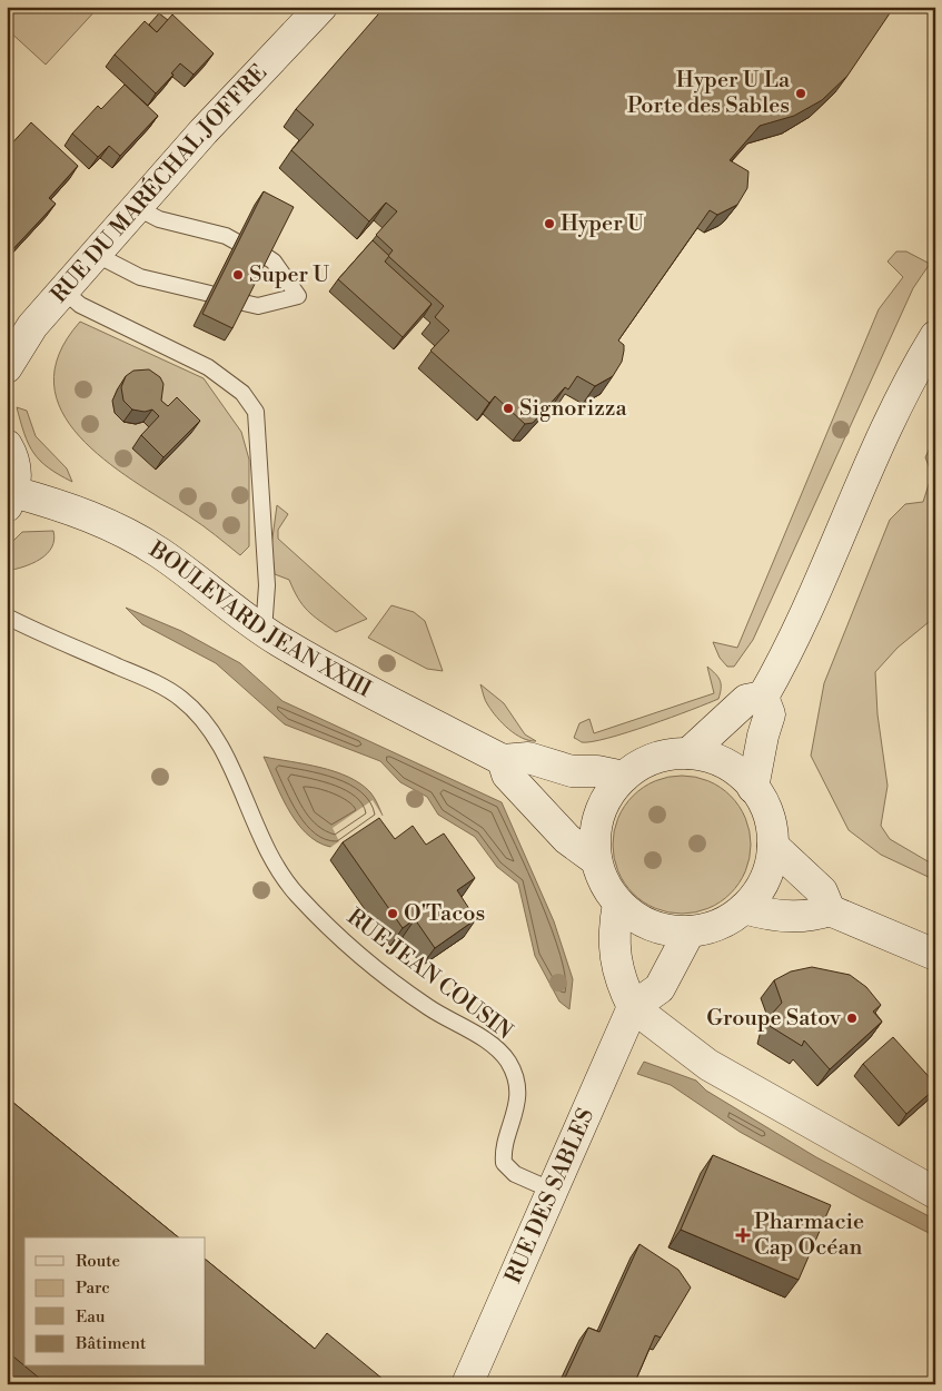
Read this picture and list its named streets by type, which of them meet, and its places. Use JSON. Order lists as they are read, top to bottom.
{
  "streets": {
    "main road": ["RUE DU MARÉCHAL JOFFRE", "BOULEVARD JEAN XXIII", "RUE DES SABLES"],
    "lane": ["RUE JEAN COUSIN"]
  },
  "crossings": [
    ["RUE JEAN COUSIN", "RUE DES SABLES"]
  ],
  "places": {
    "other": [
      "Hyper U La Porte des Sables",
      "Hyper U",
      "Super U",
      "Signorizza",
      "O'Tacos",
      "Groupe Satov"
    ],
    "health": ["Pharmacie Cap Océan"]
  },
  "legend": [
    "Route",
    "Parc",
    "Eau",
    "Bâtiment"
  ]
}
